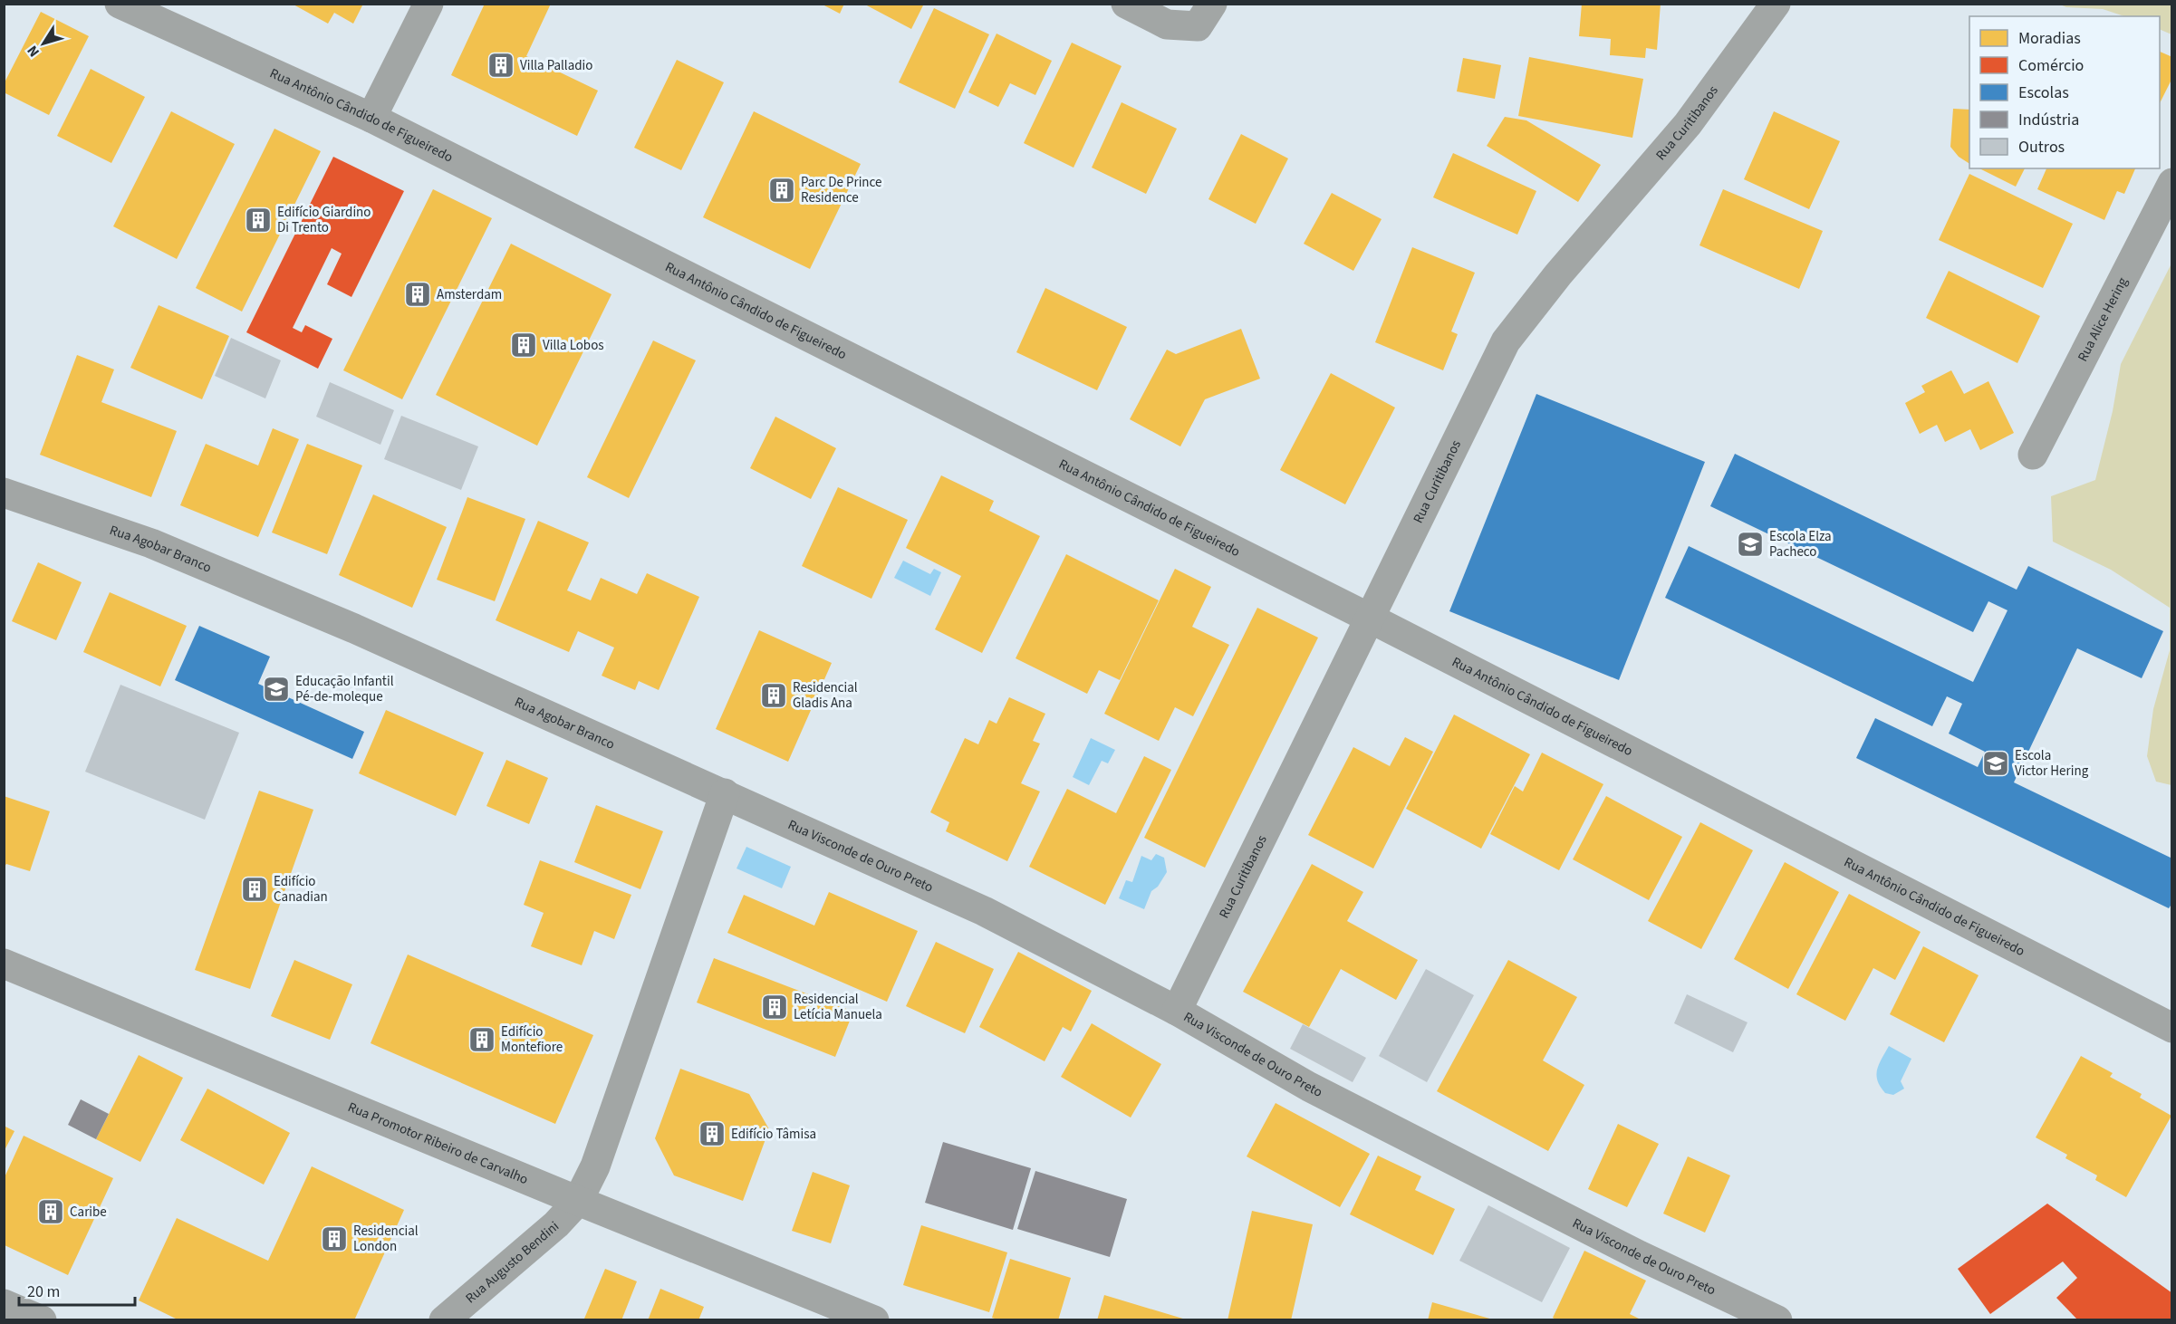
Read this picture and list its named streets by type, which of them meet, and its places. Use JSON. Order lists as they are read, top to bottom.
{
  "streets": {
    "street": [
      "Rua Antônio Cândido de Figueiredo",
      "Rua Curitibanos",
      "Rua Alice Hering",
      "Rua Agobar Branco",
      "Rua Visconde de Ouro Preto",
      "Rua Promotor Ribeiro de Carvalho",
      "Rua Augusto Bendini"
    ]
  },
  "crossings": [
    ["Rua Antônio Cândido de Figueiredo", "Rua Curitibanos"],
    ["Rua Curitibanos", "Rua Visconde de Ouro Preto"],
    ["Rua Agobar Branco", "Rua Visconde de Ouro Preto"],
    ["Rua Promotor Ribeiro de Carvalho", "Rua Augusto Bendini"]
  ],
  "places": {
    "building": [
      "Villa Palladio",
      "Parc De Prince Residence",
      "Edifício Giardino Di Trento",
      "Amsterdam",
      "Villa Lobos",
      "Residencial Gladis Ana",
      "Edifício Canadian",
      "Residencial Letícia Manuela",
      "Edifício Montefiore",
      "Edifício Tâmisa",
      "Caribe",
      "Residencial London"
    ],
    "school or university": ["Escola Elza Pacheco", "Educação Infantil Pé-de-moleque", "Escola Victor Hering"]
  },
  "legend": [
    "Moradias",
    "Comércio",
    "Escolas",
    "Indústria",
    "Outros"
  ],
  "scale_bar": "20 m",
  "north": "bottom left"
}
